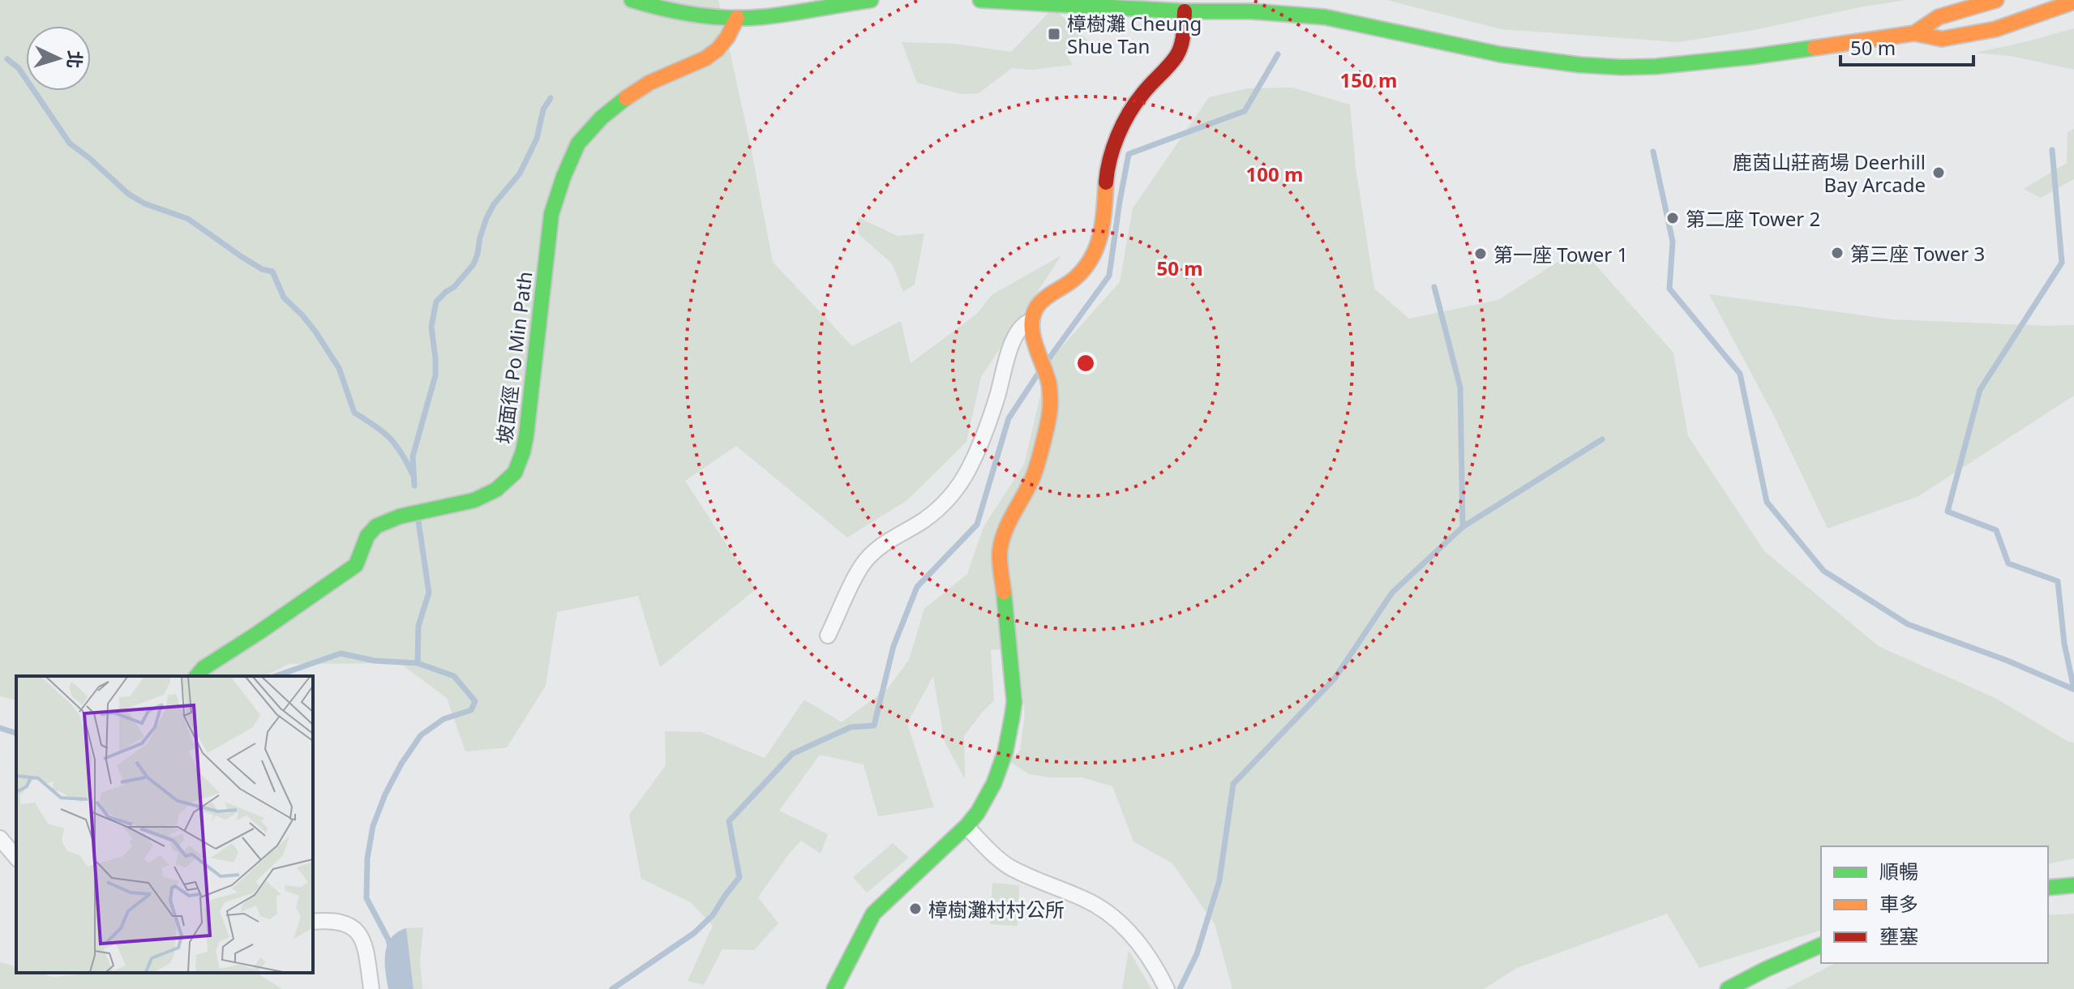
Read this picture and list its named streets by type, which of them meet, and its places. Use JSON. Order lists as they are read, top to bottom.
{
  "streets": {
    "street": ["坡面徑 Po Min Path"]
  },
  "places": {
    "transit": ["樟樹灘 Cheung Shue Tan"],
    "other": [
      "鹿茵山莊商場 Deerhill Bay Arcade",
      "第二座 Tower 2",
      "第三座 Tower 3",
      "第一座 Tower 1",
      "樟樹灘村村公所"
    ]
  },
  "legend": ["順暢", "車多", "壅塞"],
  "scale_bar": "50 m",
  "north": "right",
  "rings": ["150 m", "100 m", "50 m"]
}
